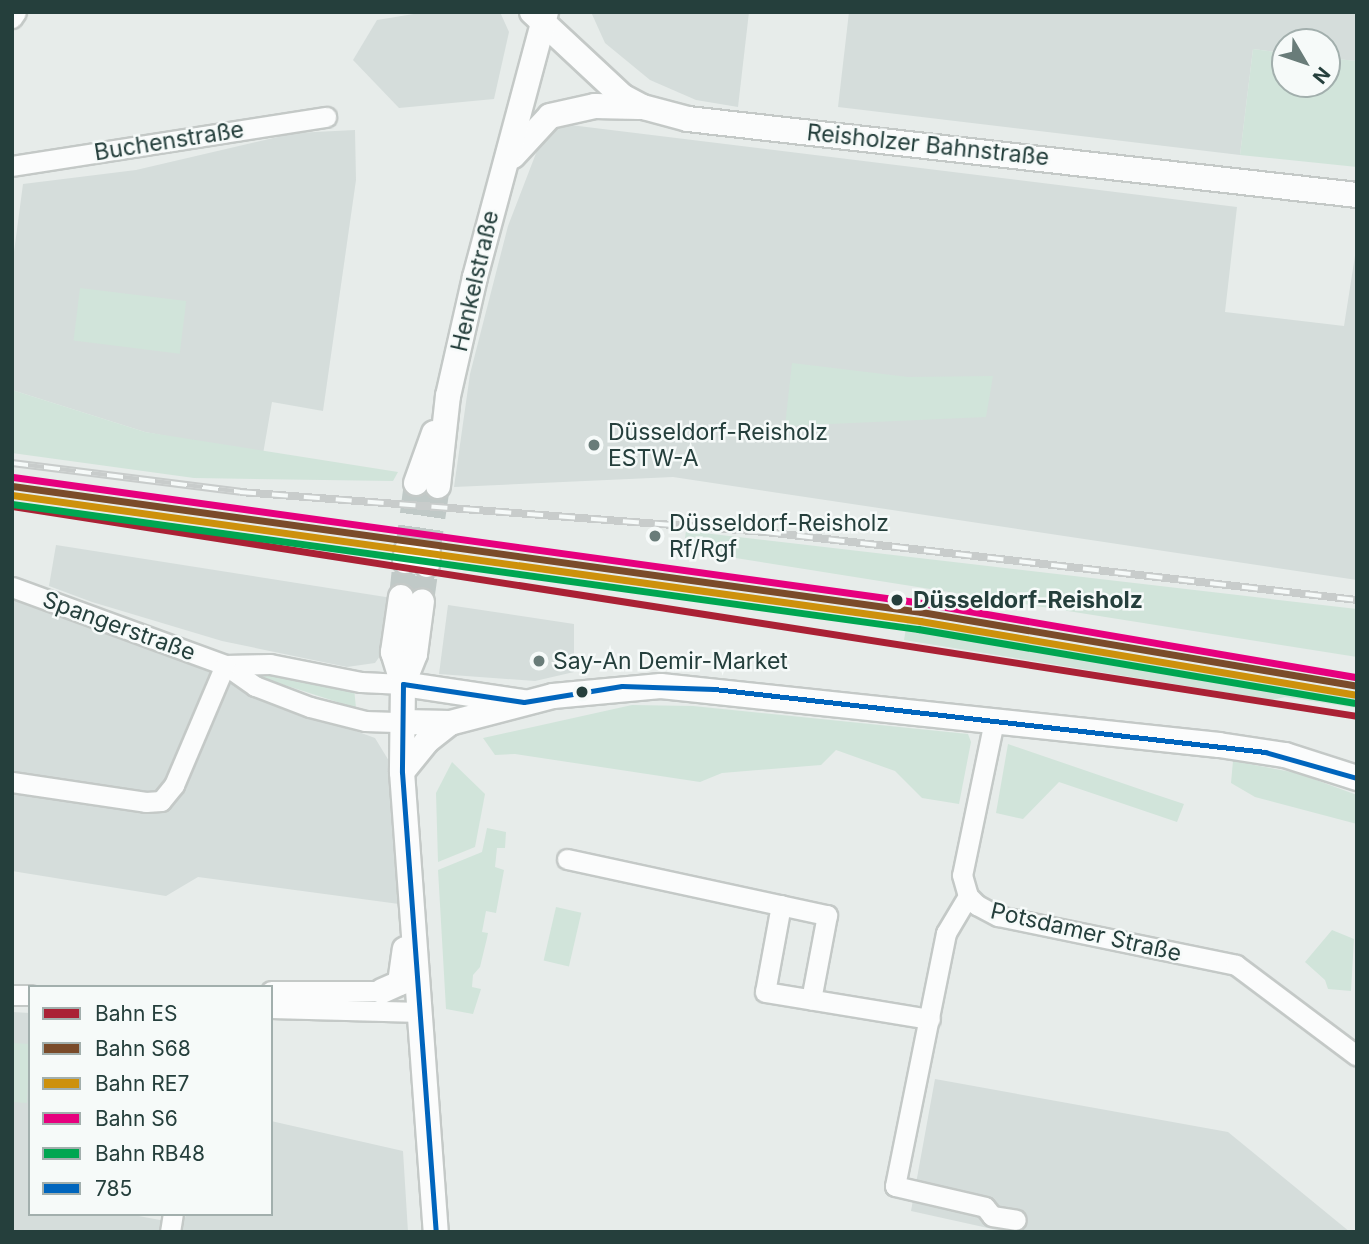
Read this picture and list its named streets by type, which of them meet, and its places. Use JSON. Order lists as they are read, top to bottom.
{
  "streets": {
    "street": [
      "Buchenstraße",
      "Reisholzer Bahnstraße",
      "Henkelstraße",
      "Spangerstraße",
      "Potsdamer Straße"
    ]
  },
  "crossings": [
    ["Reisholzer Bahnstraße", "Henkelstraße"]
  ],
  "places": [
    "Düsseldorf-Reisholz ESTW-A",
    "Düsseldorf-Reisholz Rf/Rgf",
    "Düsseldorf-Reisholz",
    "Say-An Demir-Market"
  ],
  "lines": [
    "rail line S6",
    "rail line S68",
    "rail line RE7",
    "rail line RB48",
    "rail line ES",
    "transit line 785"
  ],
  "legend": [
    "Bahn ES",
    "Bahn S68",
    "Bahn RE7",
    "Bahn S6",
    "Bahn RB48",
    "785"
  ],
  "north": "bottom right"
}
